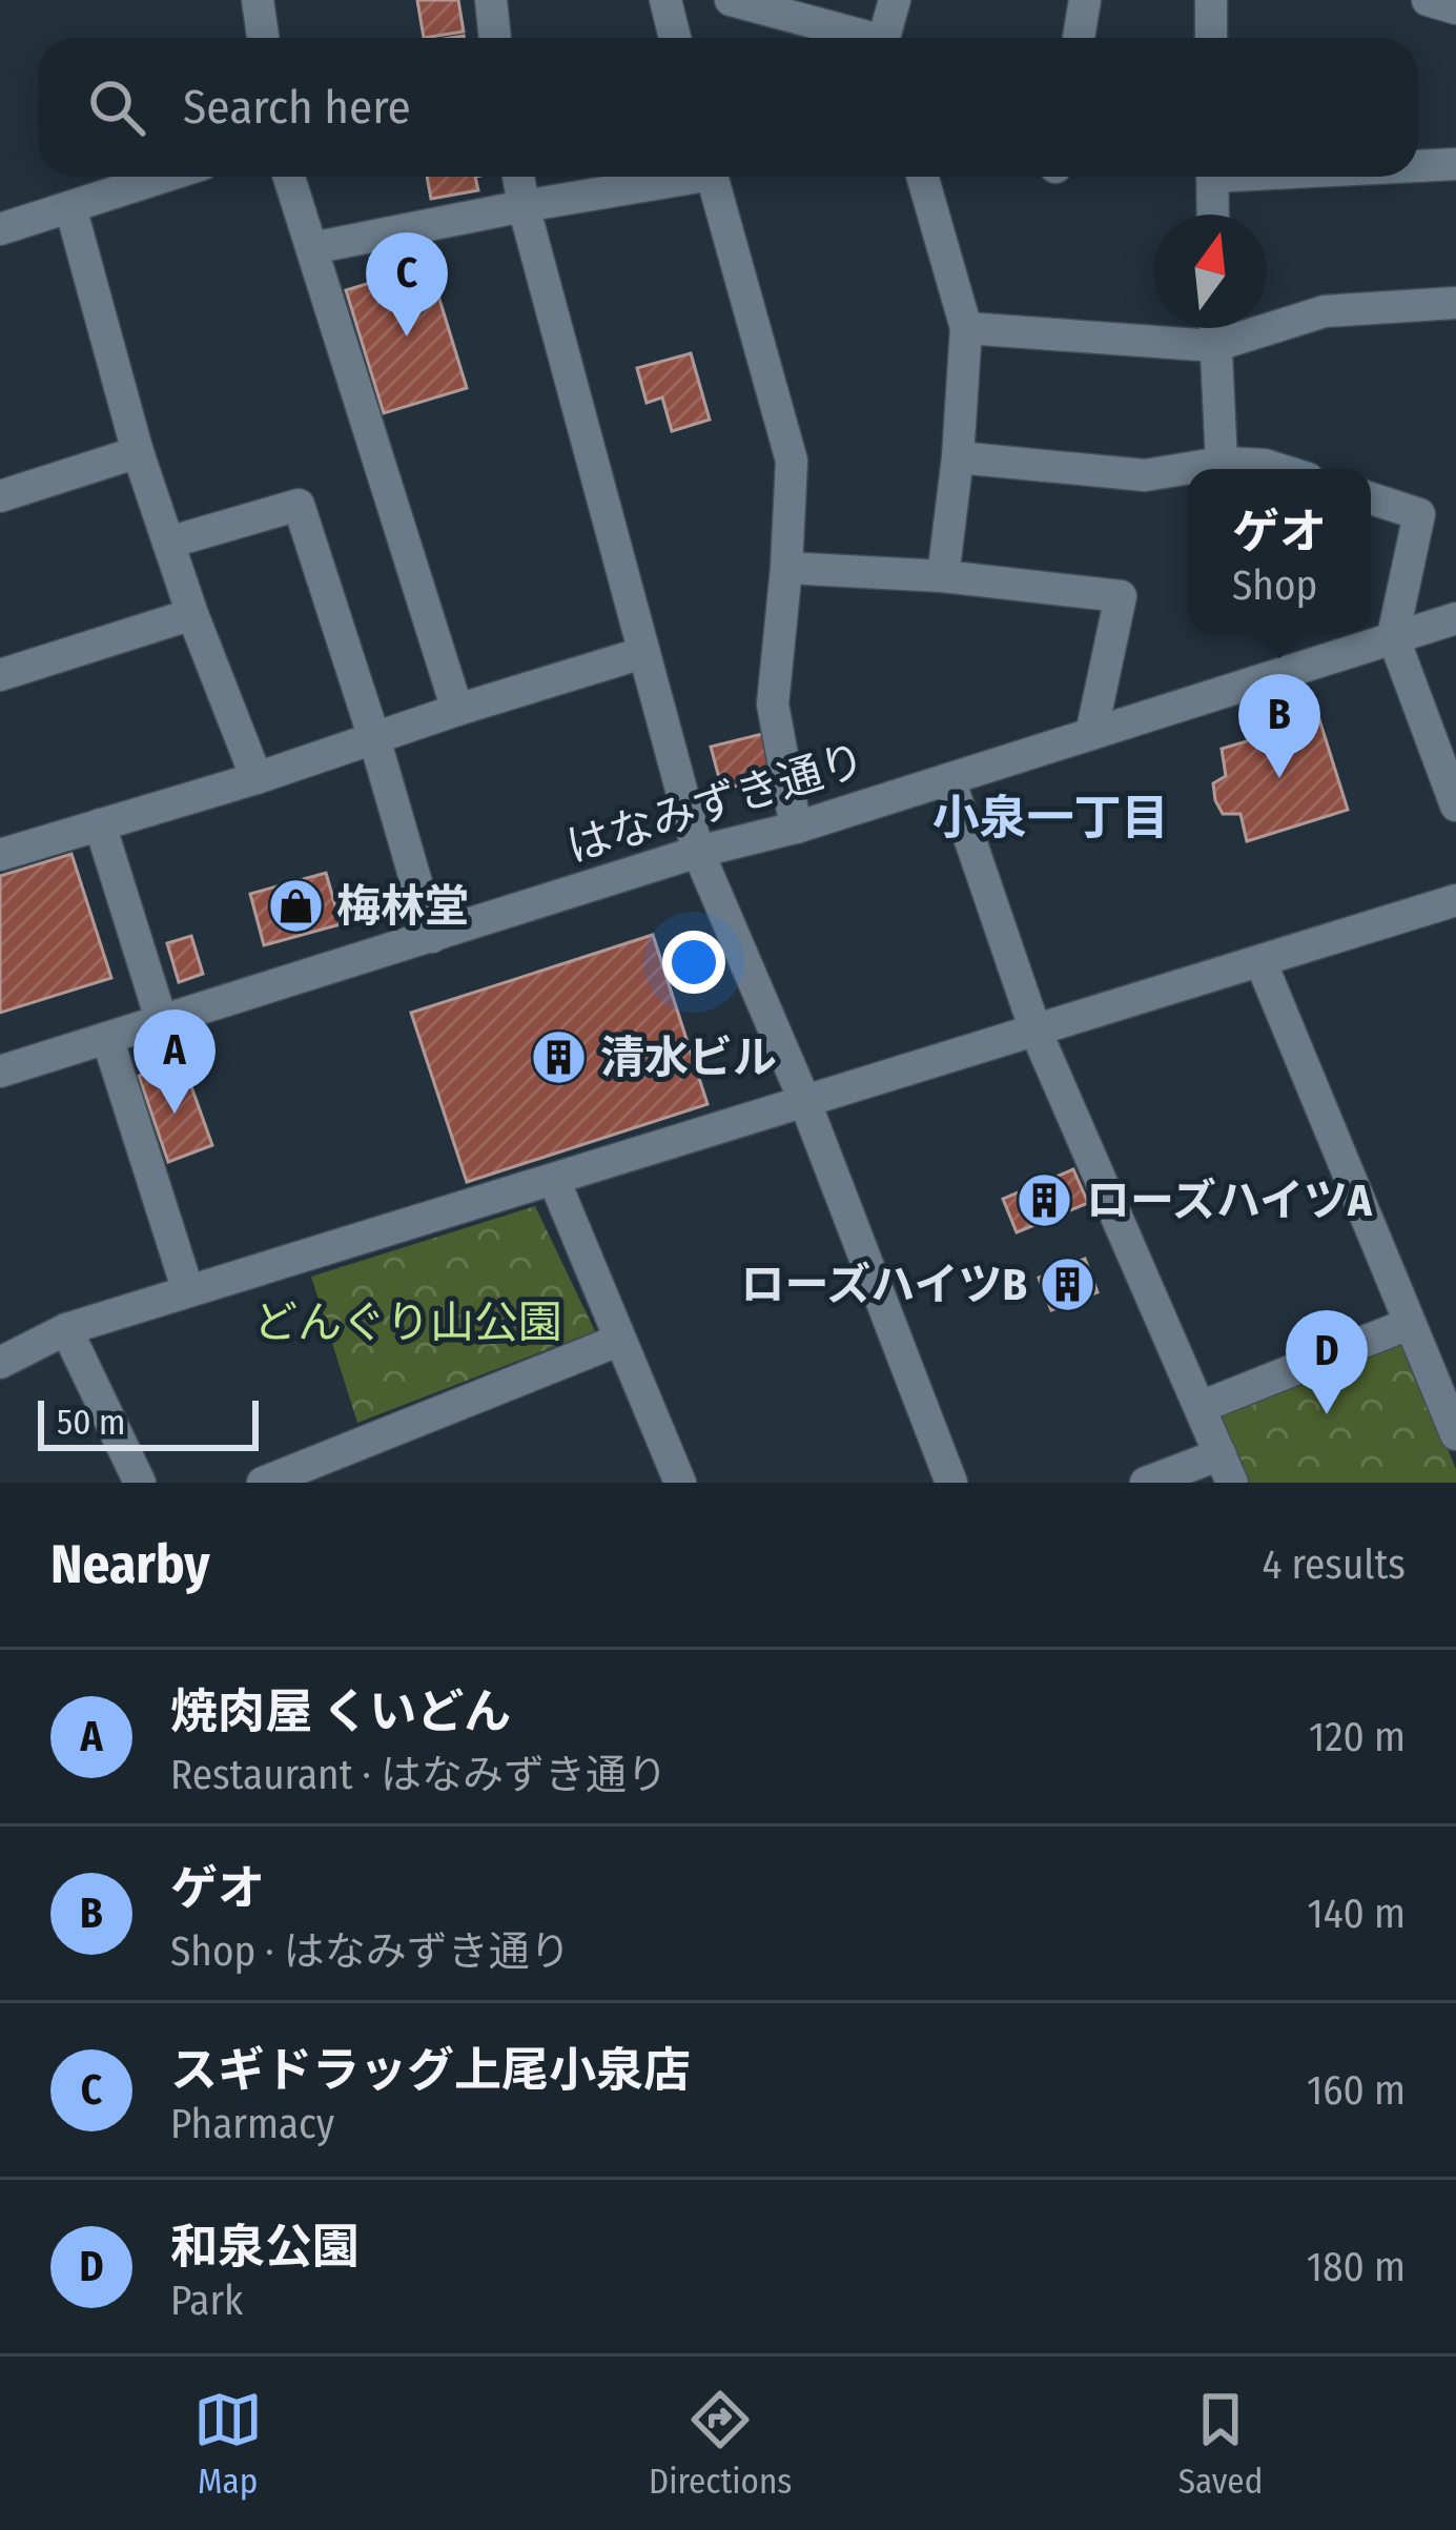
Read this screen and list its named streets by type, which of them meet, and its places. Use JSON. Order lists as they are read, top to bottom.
{
  "streets": {
    "street": ["はなみずき通り"]
  },
  "districts": ["小泉一丁目"],
  "parks": ["どんぐり山公園"],
  "places": {
    "shop": ["梅林堂"],
    "building": ["清水ビル", "ローズハイツA", "ローズハイツB"]
  },
  "scale_bar": "50 m",
  "north": "top",
  "page": {
    "search": "Search here",
    "pins": [
      "C",
      "B",
      "A",
      "D"
    ],
    "popup": ["ゲオ", "Shop"],
    "scale": "50 m",
    "heading": ["Nearby", "4 results"],
    "list": [
      {
        "mark": "A",
        "name": "焼肉屋 くいどん",
        "note": "Restaurant · はなみずき通り",
        "value": "120 m"
      },
      {
        "mark": "B",
        "name": "ゲオ",
        "note": "Shop · はなみずき通り",
        "value": "140 m"
      },
      {
        "mark": "C",
        "name": "スギドラッグ上尾小泉店",
        "note": "Pharmacy",
        "value": "160 m"
      },
      {
        "mark": "D",
        "name": "和泉公園",
        "note": "Park",
        "value": "180 m"
      }
    ],
    "nav": ["Map", "Directions", "Saved"]
  }
}
